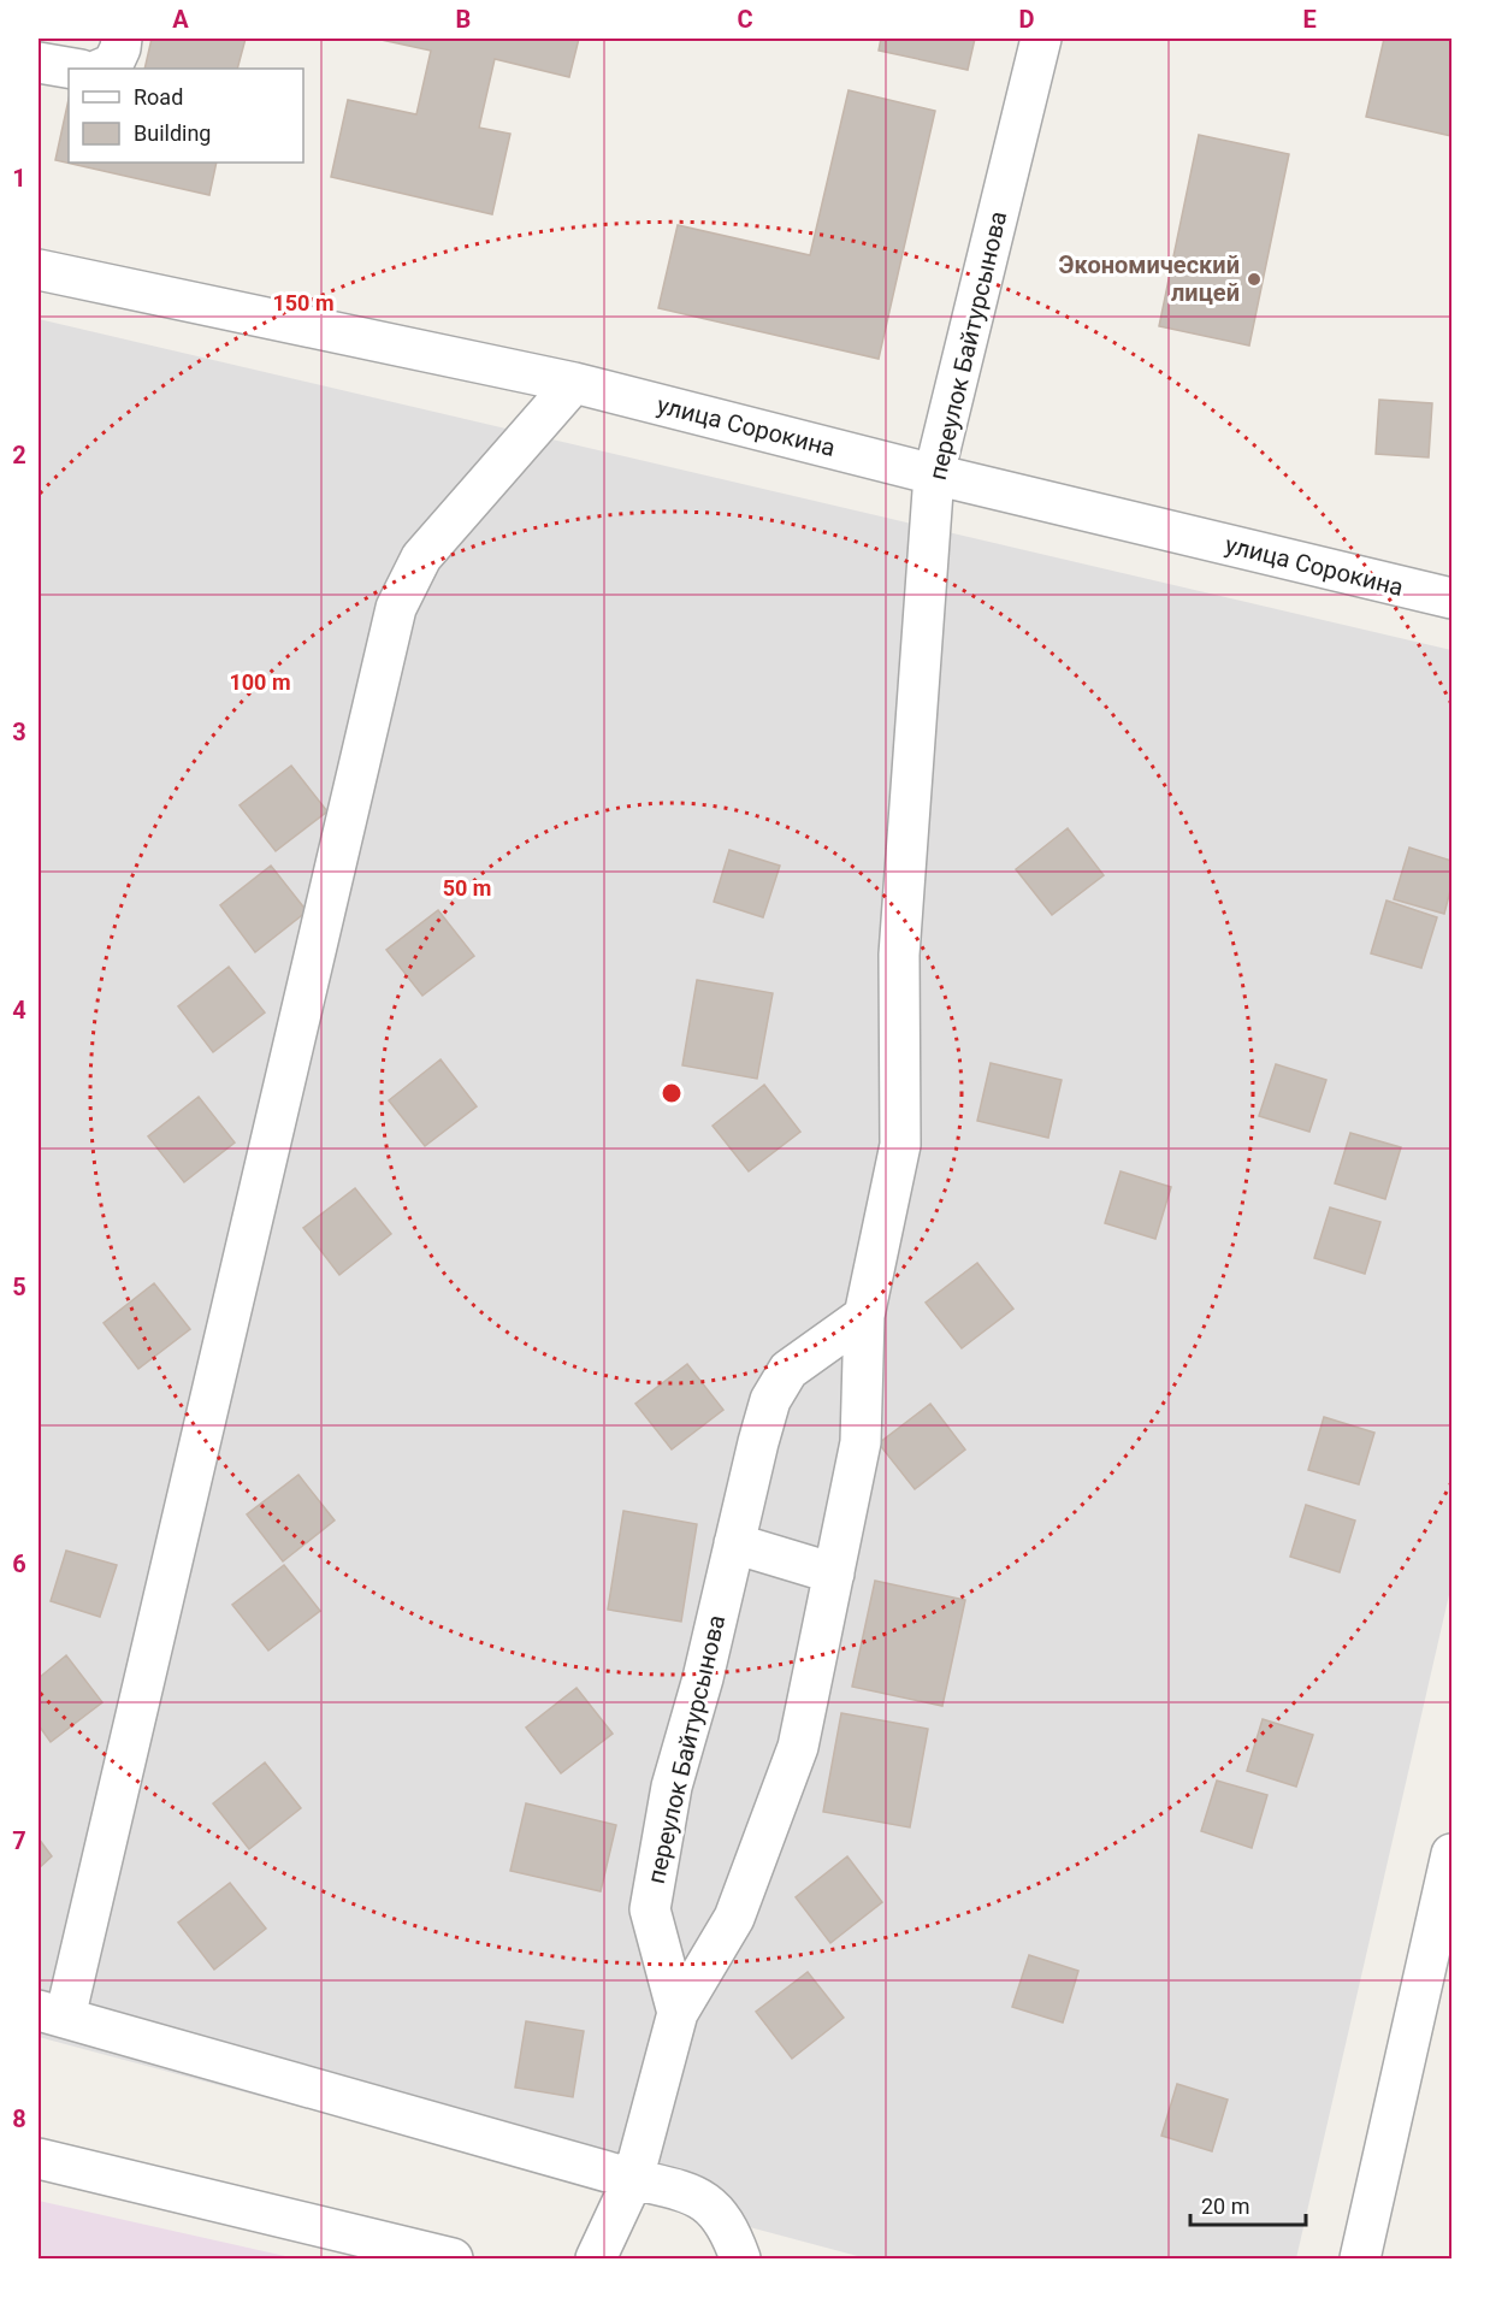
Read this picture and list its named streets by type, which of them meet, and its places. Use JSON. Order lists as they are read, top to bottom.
{
  "streets": {
    "street": ["переулок Байтурсынова", "улица Сорокина"]
  },
  "crossings": [
    ["переулок Байтурсынова", "улица Сорокина"]
  ],
  "places": ["Экономический лицей"],
  "legend": ["Road", "Building"],
  "scale_bar": "20 m",
  "grid": {
    "columns": [
      "A",
      "B",
      "C",
      "D",
      "E"
    ],
    "rows": [
      "1",
      "2",
      "3",
      "4",
      "5",
      "6",
      "7",
      "8"
    ]
  },
  "rings": ["150 m", "100 m", "50 m"]
}
